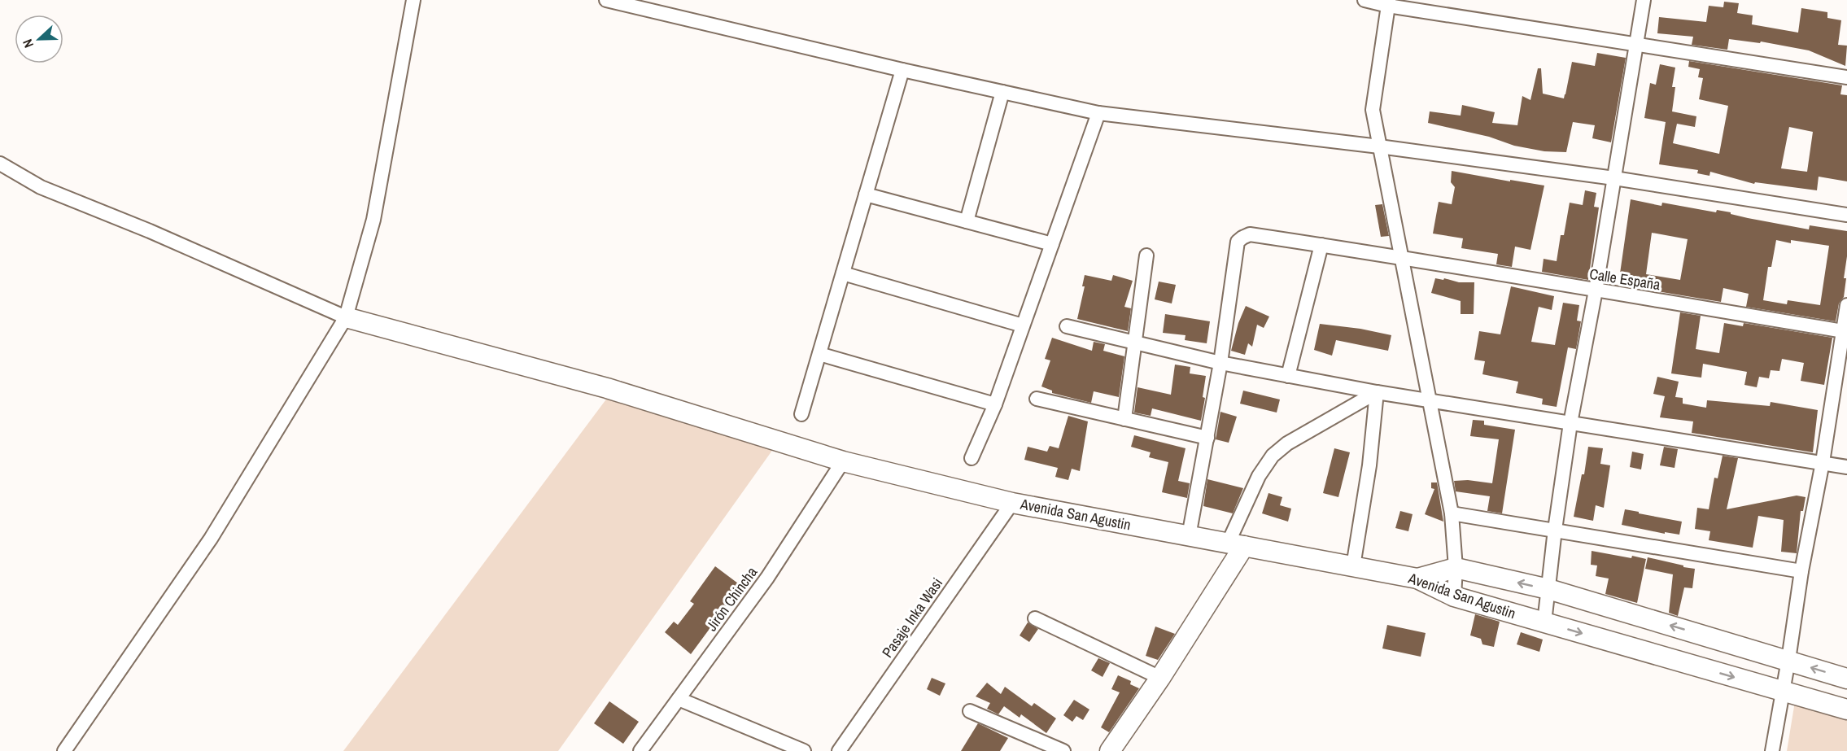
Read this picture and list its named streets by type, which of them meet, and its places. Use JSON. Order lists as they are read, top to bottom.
{
  "streets": {
    "street": [
      "Calle España",
      "Avenida San Agustin",
      "Jirón Chincha",
      "Pasaje Inka Wasi"
    ]
  },
  "crossings": [
    ["Avenida San Agustin", "Jirón Chincha"],
    ["Avenida San Agustin", "Pasaje Inka Wasi"]
  ],
  "north": "left"
}
